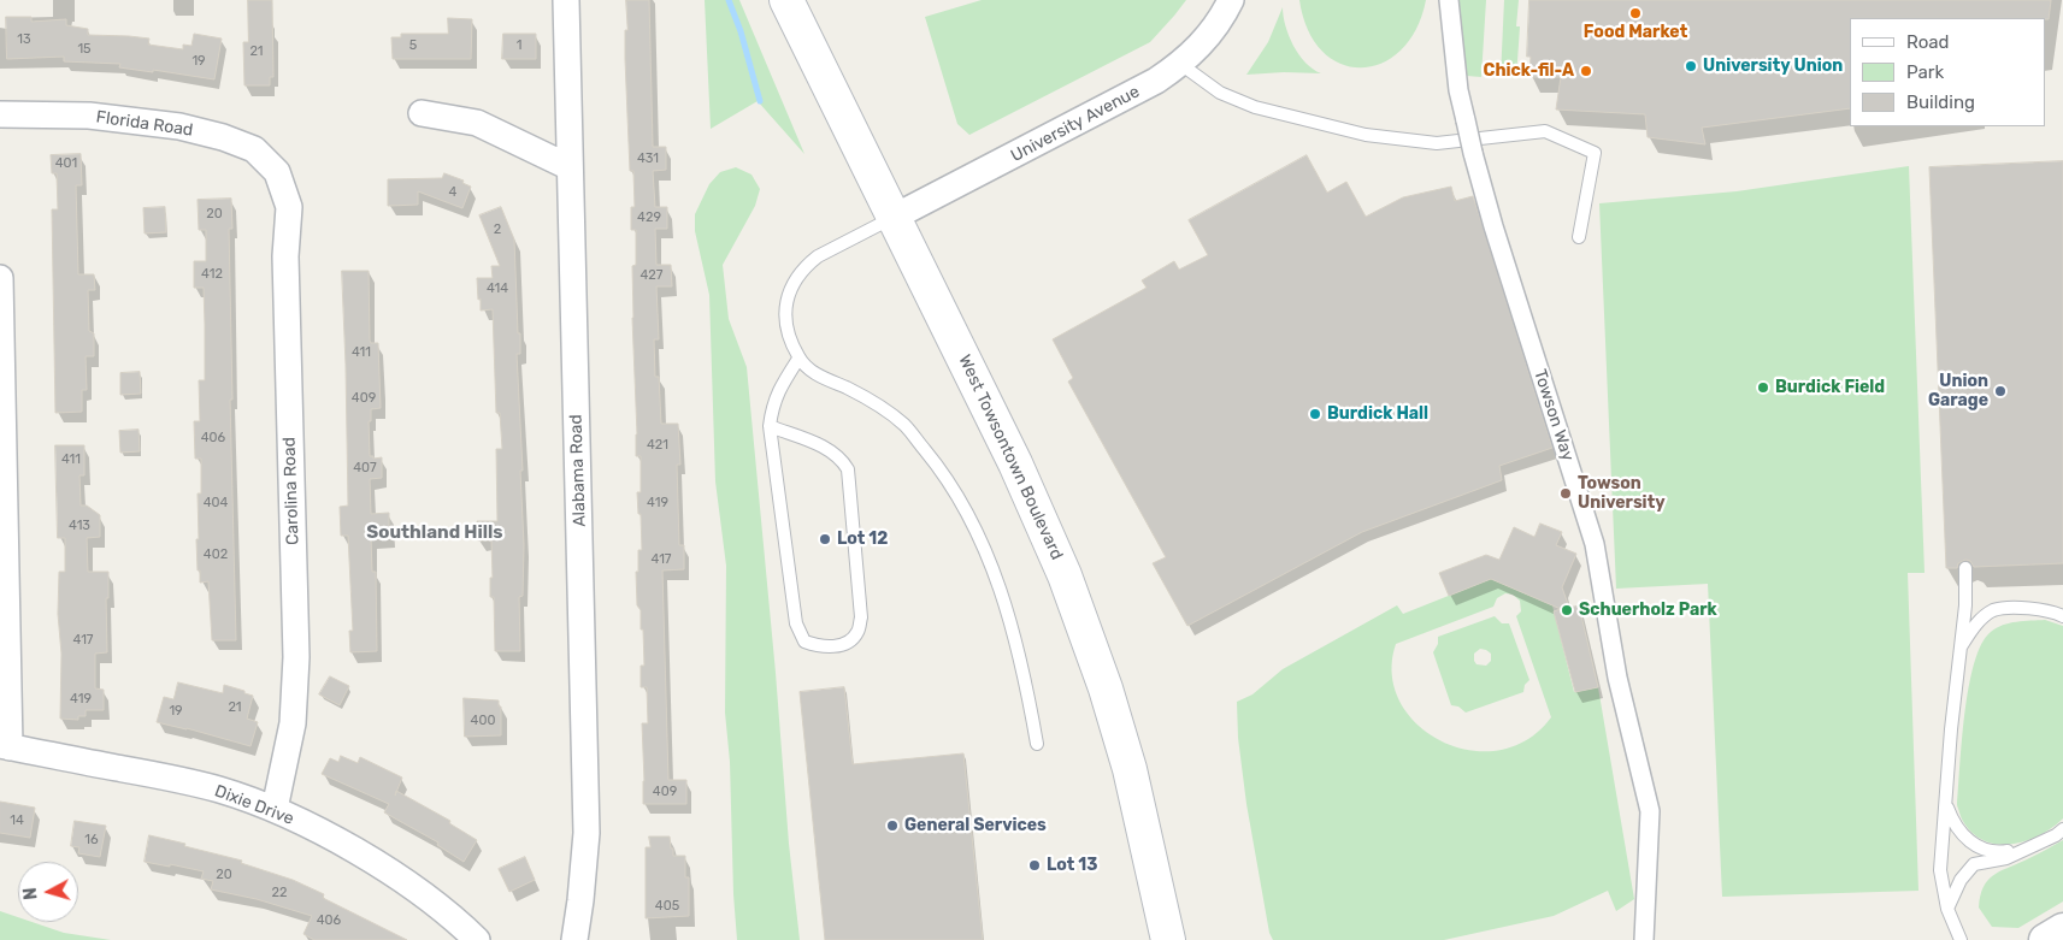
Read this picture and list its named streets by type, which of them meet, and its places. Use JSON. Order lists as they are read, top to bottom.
{
  "streets": {
    "main road": ["West Towsontown Boulevard"],
    "street": [
      "Florida Road",
      "University Avenue",
      "Towson Way",
      "Alabama Road",
      "Carolina Road",
      "Dixie Drive"
    ]
  },
  "crossings": [
    ["Florida Road", "Carolina Road"],
    ["University Avenue", "West Towsontown Boulevard"],
    ["Carolina Road", "Dixie Drive"]
  ],
  "districts": ["Southland Hills"],
  "places": [
    "Food Market",
    "University Union",
    "Chick-fil-A",
    "Burdick Field",
    "Union Garage",
    "Burdick Hall",
    "Towson University",
    "Lot 12",
    "Schuerholz Park",
    "General Services",
    "Lot 13"
  ],
  "house_numbers": [
    "13",
    "5",
    "1",
    "15",
    "21",
    "19",
    "431",
    "401",
    "4",
    "20",
    "429",
    "2",
    "412",
    "427",
    "414",
    "411",
    "409",
    "406",
    "421",
    "411",
    "407",
    "404",
    "419",
    "413",
    "402",
    "417",
    "417",
    "419",
    "21",
    "19",
    "400",
    "409",
    "14",
    "16",
    "20",
    "22",
    "405",
    "406"
  ],
  "legend": ["Road", "Park", "Building"],
  "north": "left"
}
